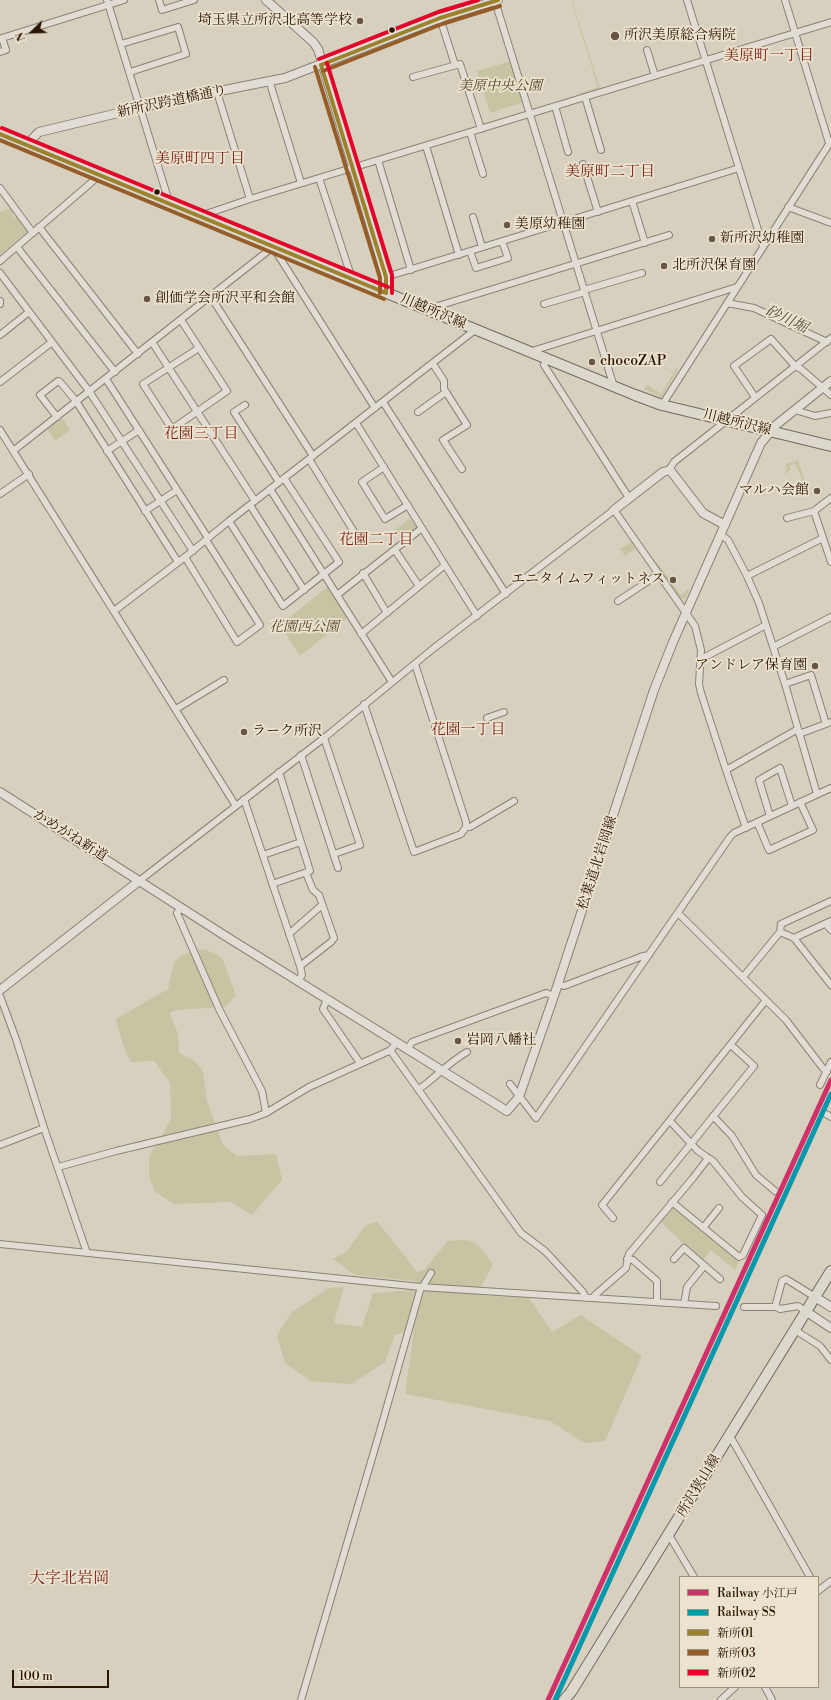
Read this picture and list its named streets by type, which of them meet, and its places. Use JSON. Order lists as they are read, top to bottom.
{
  "streets": {
    "main road": ["川越所沢線", "所沢狭山線"],
    "street": ["新所沢跨道橋通り", "かめがね新道", "松葉道北岩岡線"]
  },
  "crossings": [
    ["新所沢跨道橋通り", "川越所沢線"],
    ["川越所沢線", "松葉道北岩岡線"],
    ["かめがね新道", "松葉道北岩岡線"]
  ],
  "districts": [
    "美原町一丁目",
    "美原町四丁目",
    "美原町二丁目",
    "花園三丁目",
    "花園二丁目",
    "花園一丁目",
    "大字北岩岡"
  ],
  "water": ["砂川堀"],
  "parks": ["美原中央公園", "花園西公園"],
  "places": [
    "埼玉県立所沢北高等学校",
    "所沢美原総合病院",
    "美原幼稚園",
    "新所沢幼稚園",
    "北所沢保育園",
    "創価学会所沢平和会館",
    "chocoZAP",
    "マルハ会館",
    "エニタイムフィットネス",
    "アンドレア保育園",
    "ラーク所沢",
    "岩岡八幡社"
  ],
  "lines": [
    "transit line 新所01",
    "transit line 新所02",
    "transit line 新所03",
    "rail line 小江戸",
    "rail line SS"
  ],
  "legend": [
    "Railway 小江戸",
    "Railway SS",
    "新所01",
    "新所03",
    "新所02"
  ],
  "scale_bar": "100 m",
  "north": "bottom left"
}
